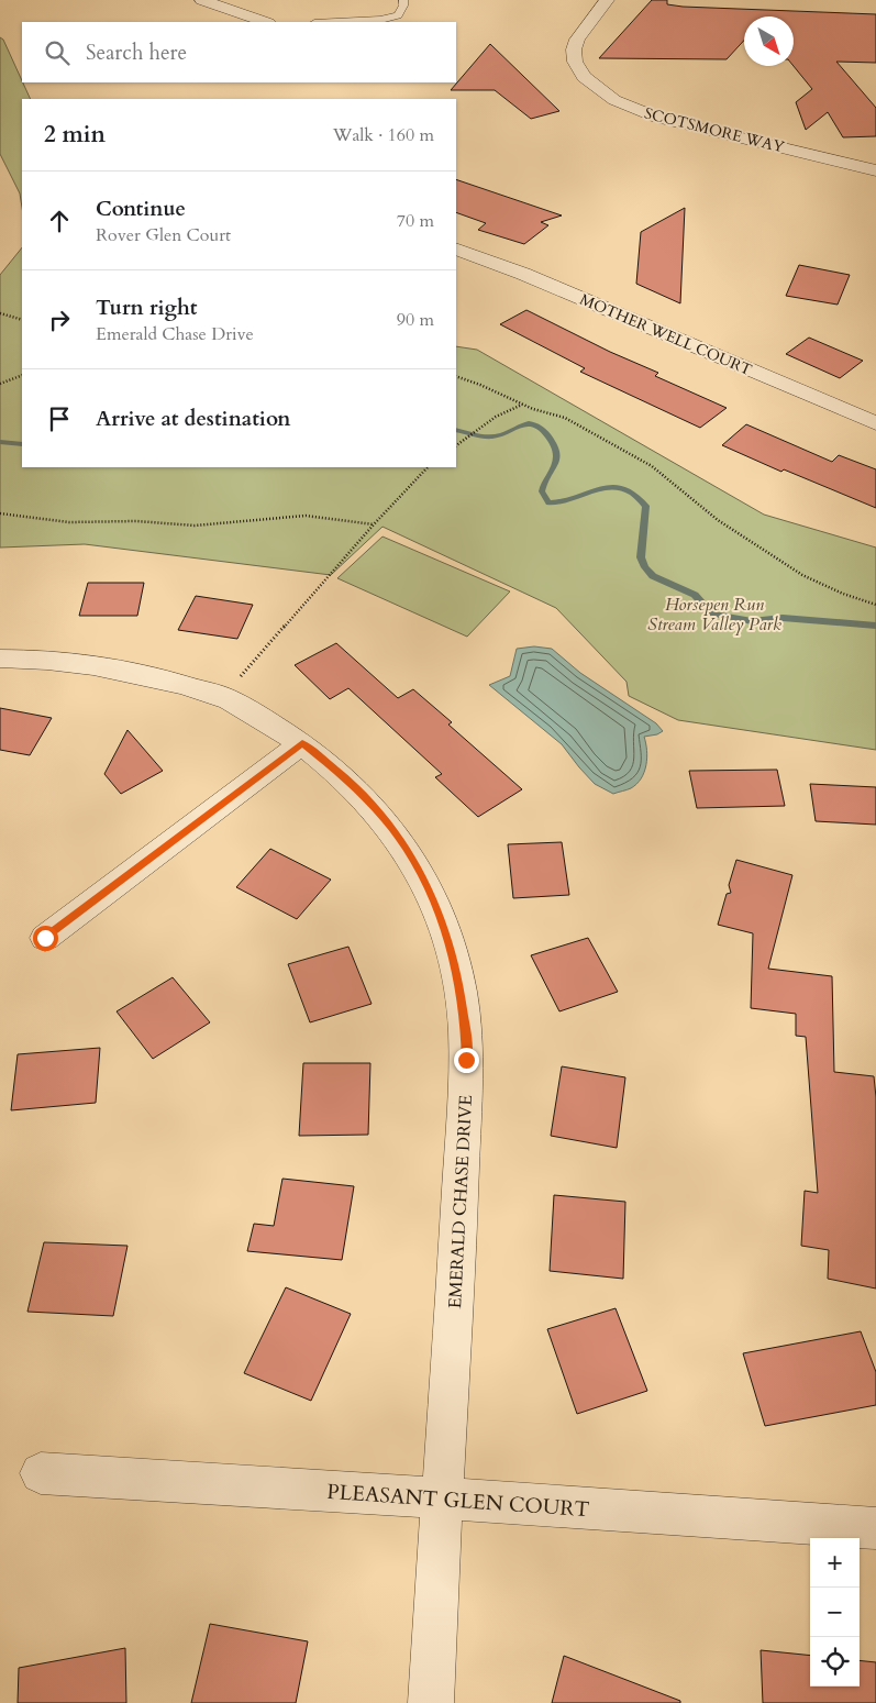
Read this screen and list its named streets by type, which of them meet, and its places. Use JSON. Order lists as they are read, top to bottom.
{
  "streets": {
    "street": [
      "SCOTSMORE WAY",
      "MOTHER WELL COURT",
      "EMERALD CHASE DRIVE",
      "PLEASANT GLEN COURT"
    ]
  },
  "crossings": [
    ["EMERALD CHASE DRIVE", "PLEASANT GLEN COURT"]
  ],
  "parks": ["Horsepen Run Stream Valley Park"],
  "north": "bottom right",
  "page": {
    "search": "Search here",
    "heading": ["2 min", "Walk · 160 m"],
    "list": [
      ["Continue", "Rover Glen Court", "70 m"],
      ["Turn right", "Emerald Chase Drive", "90 m"],
      "Arrive at destination"
    ],
    "map_buttons": ["+", "−"]
  }
}
